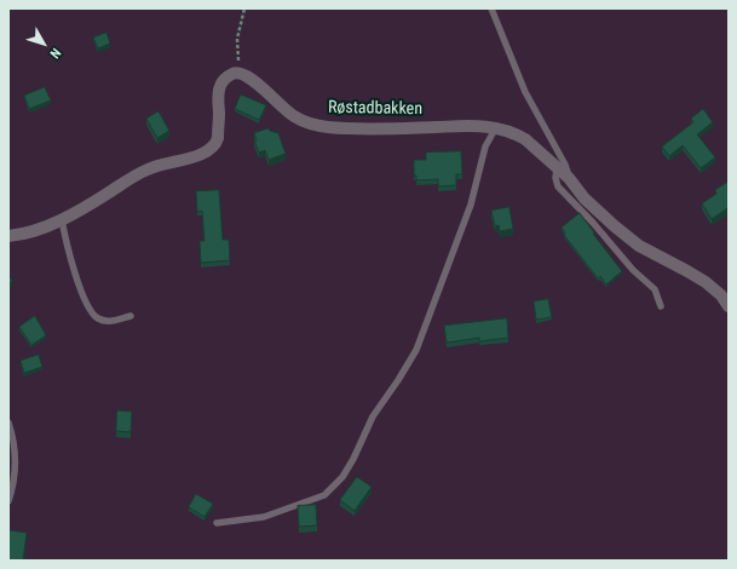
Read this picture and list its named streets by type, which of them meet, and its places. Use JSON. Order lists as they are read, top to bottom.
{
  "streets": {
    "street": ["Røstadbakken"]
  },
  "north": "bottom right"
}
